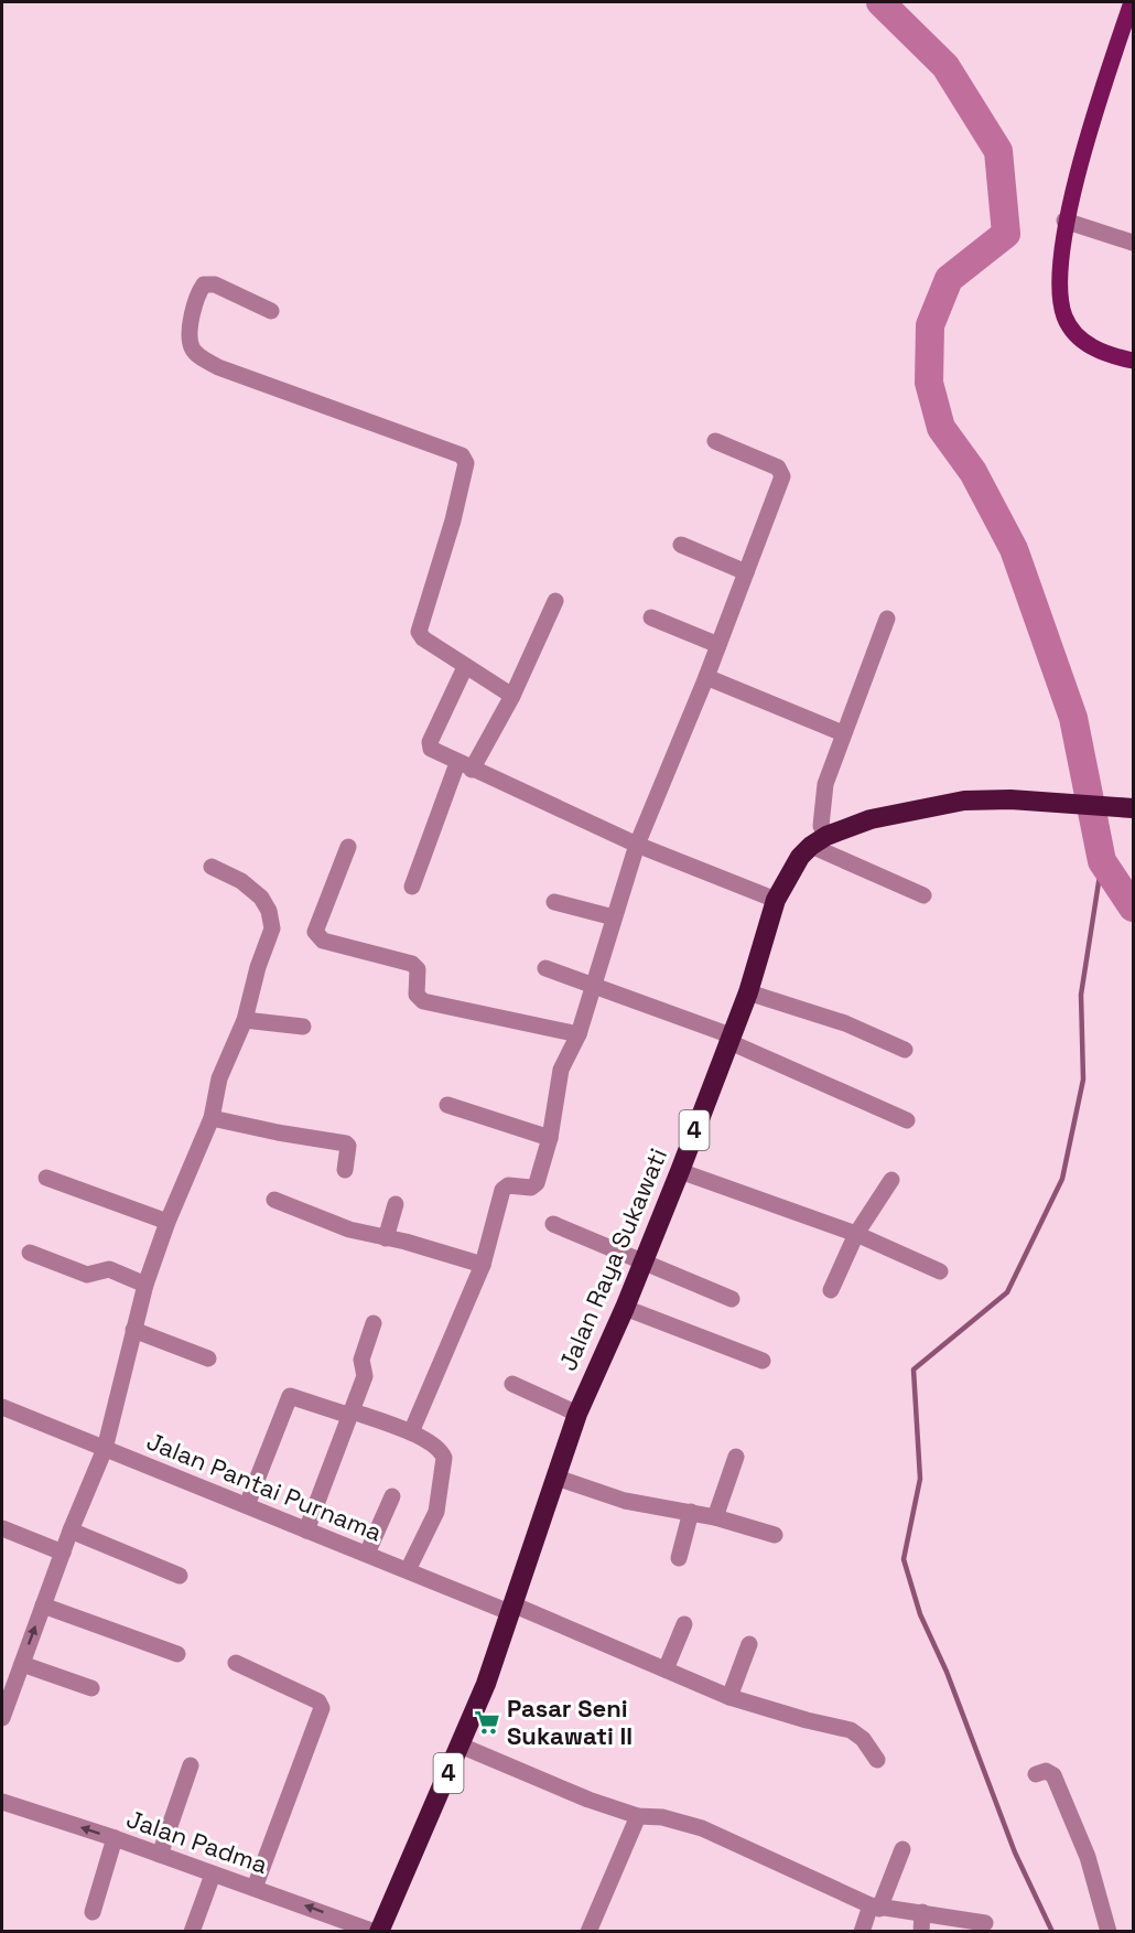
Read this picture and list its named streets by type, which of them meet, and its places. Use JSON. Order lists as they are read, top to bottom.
{
  "streets": {
    "highway": ["4", "Jalan Raya Sukawati"],
    "street": ["Jalan Pantai Purnama", "Jalan Padma"]
  },
  "crossings": [
    ["Jalan Raya Sukawati", "Jalan Pantai Purnama"],
    ["Jalan Raya Sukawati", "Jalan Padma"]
  ],
  "one_way": ["Jalan Padma"],
  "places": {
    "supermarket": ["Pasar Seni Sukawati II"]
  }
}
